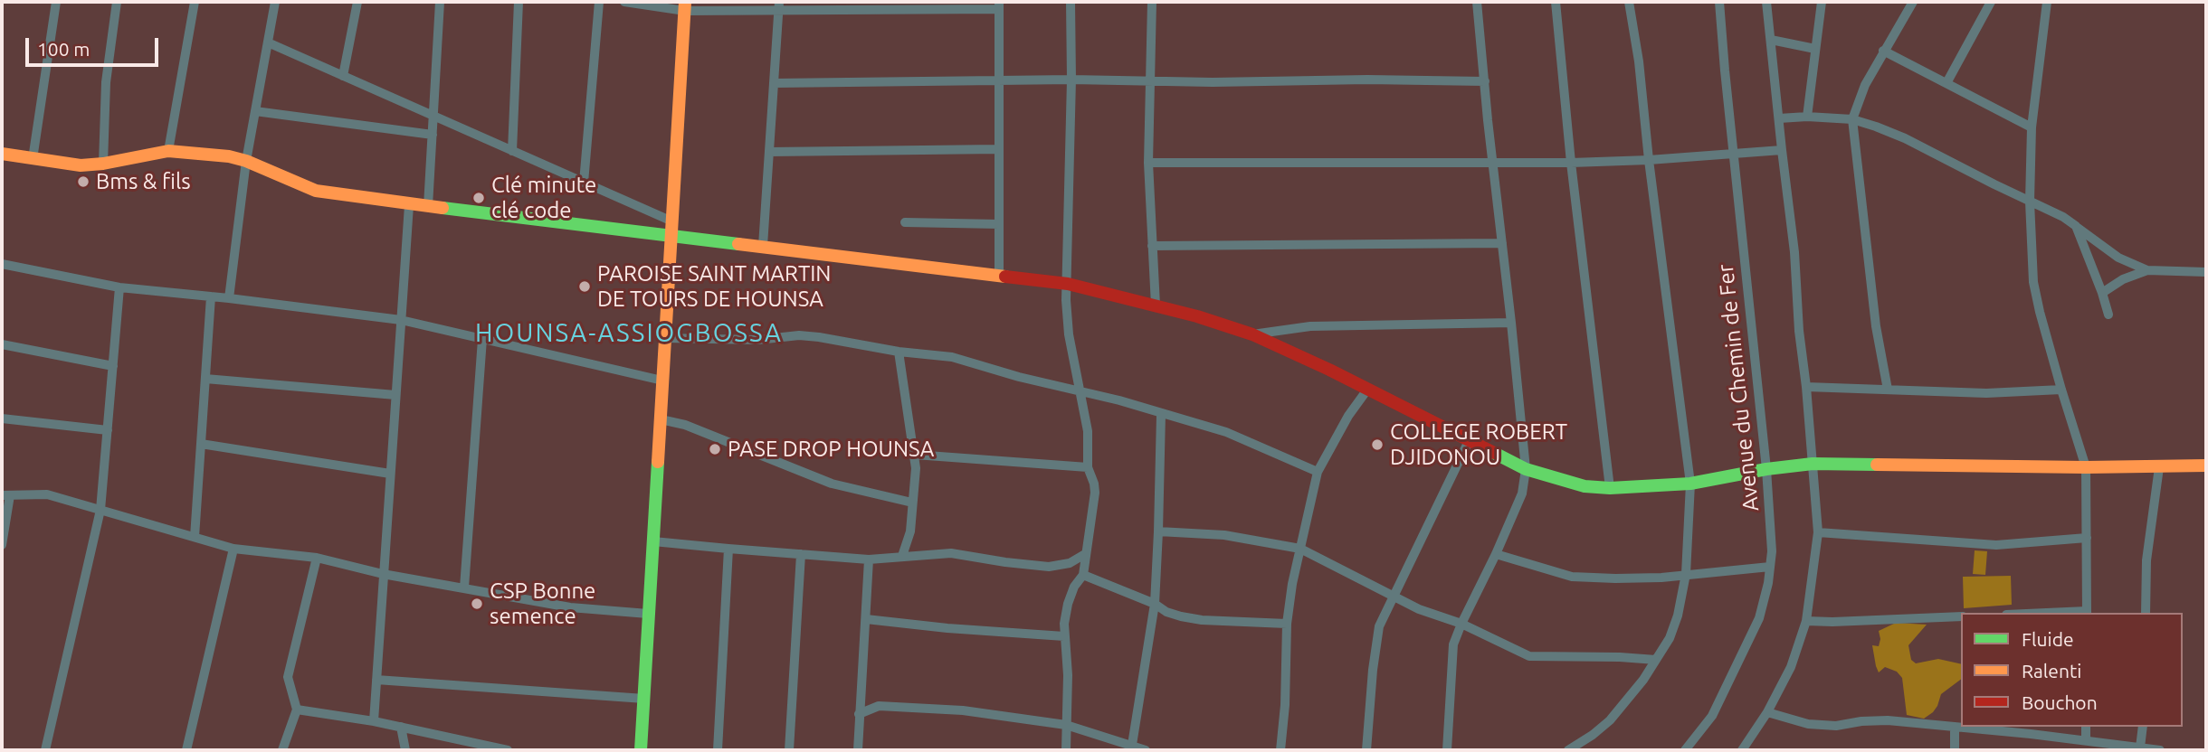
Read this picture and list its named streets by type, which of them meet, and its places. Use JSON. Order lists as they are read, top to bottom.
{
  "streets": {
    "street": ["Avenue du Chemin de Fer"]
  },
  "districts": ["HOUNSA-ASSIOGBOSSA"],
  "places": [
    "Bms & fils",
    "Clé minute clé code",
    "PAROISE SAINT MARTIN DE TOURS DE HOUNSA",
    "COLLEGE ROBERT DJIDONOU",
    "PASE DROP HOUNSA",
    "CSP Bonne semence"
  ],
  "legend": ["Fluide", "Ralenti", "Bouchon"],
  "scale_bar": "100 m"
}
